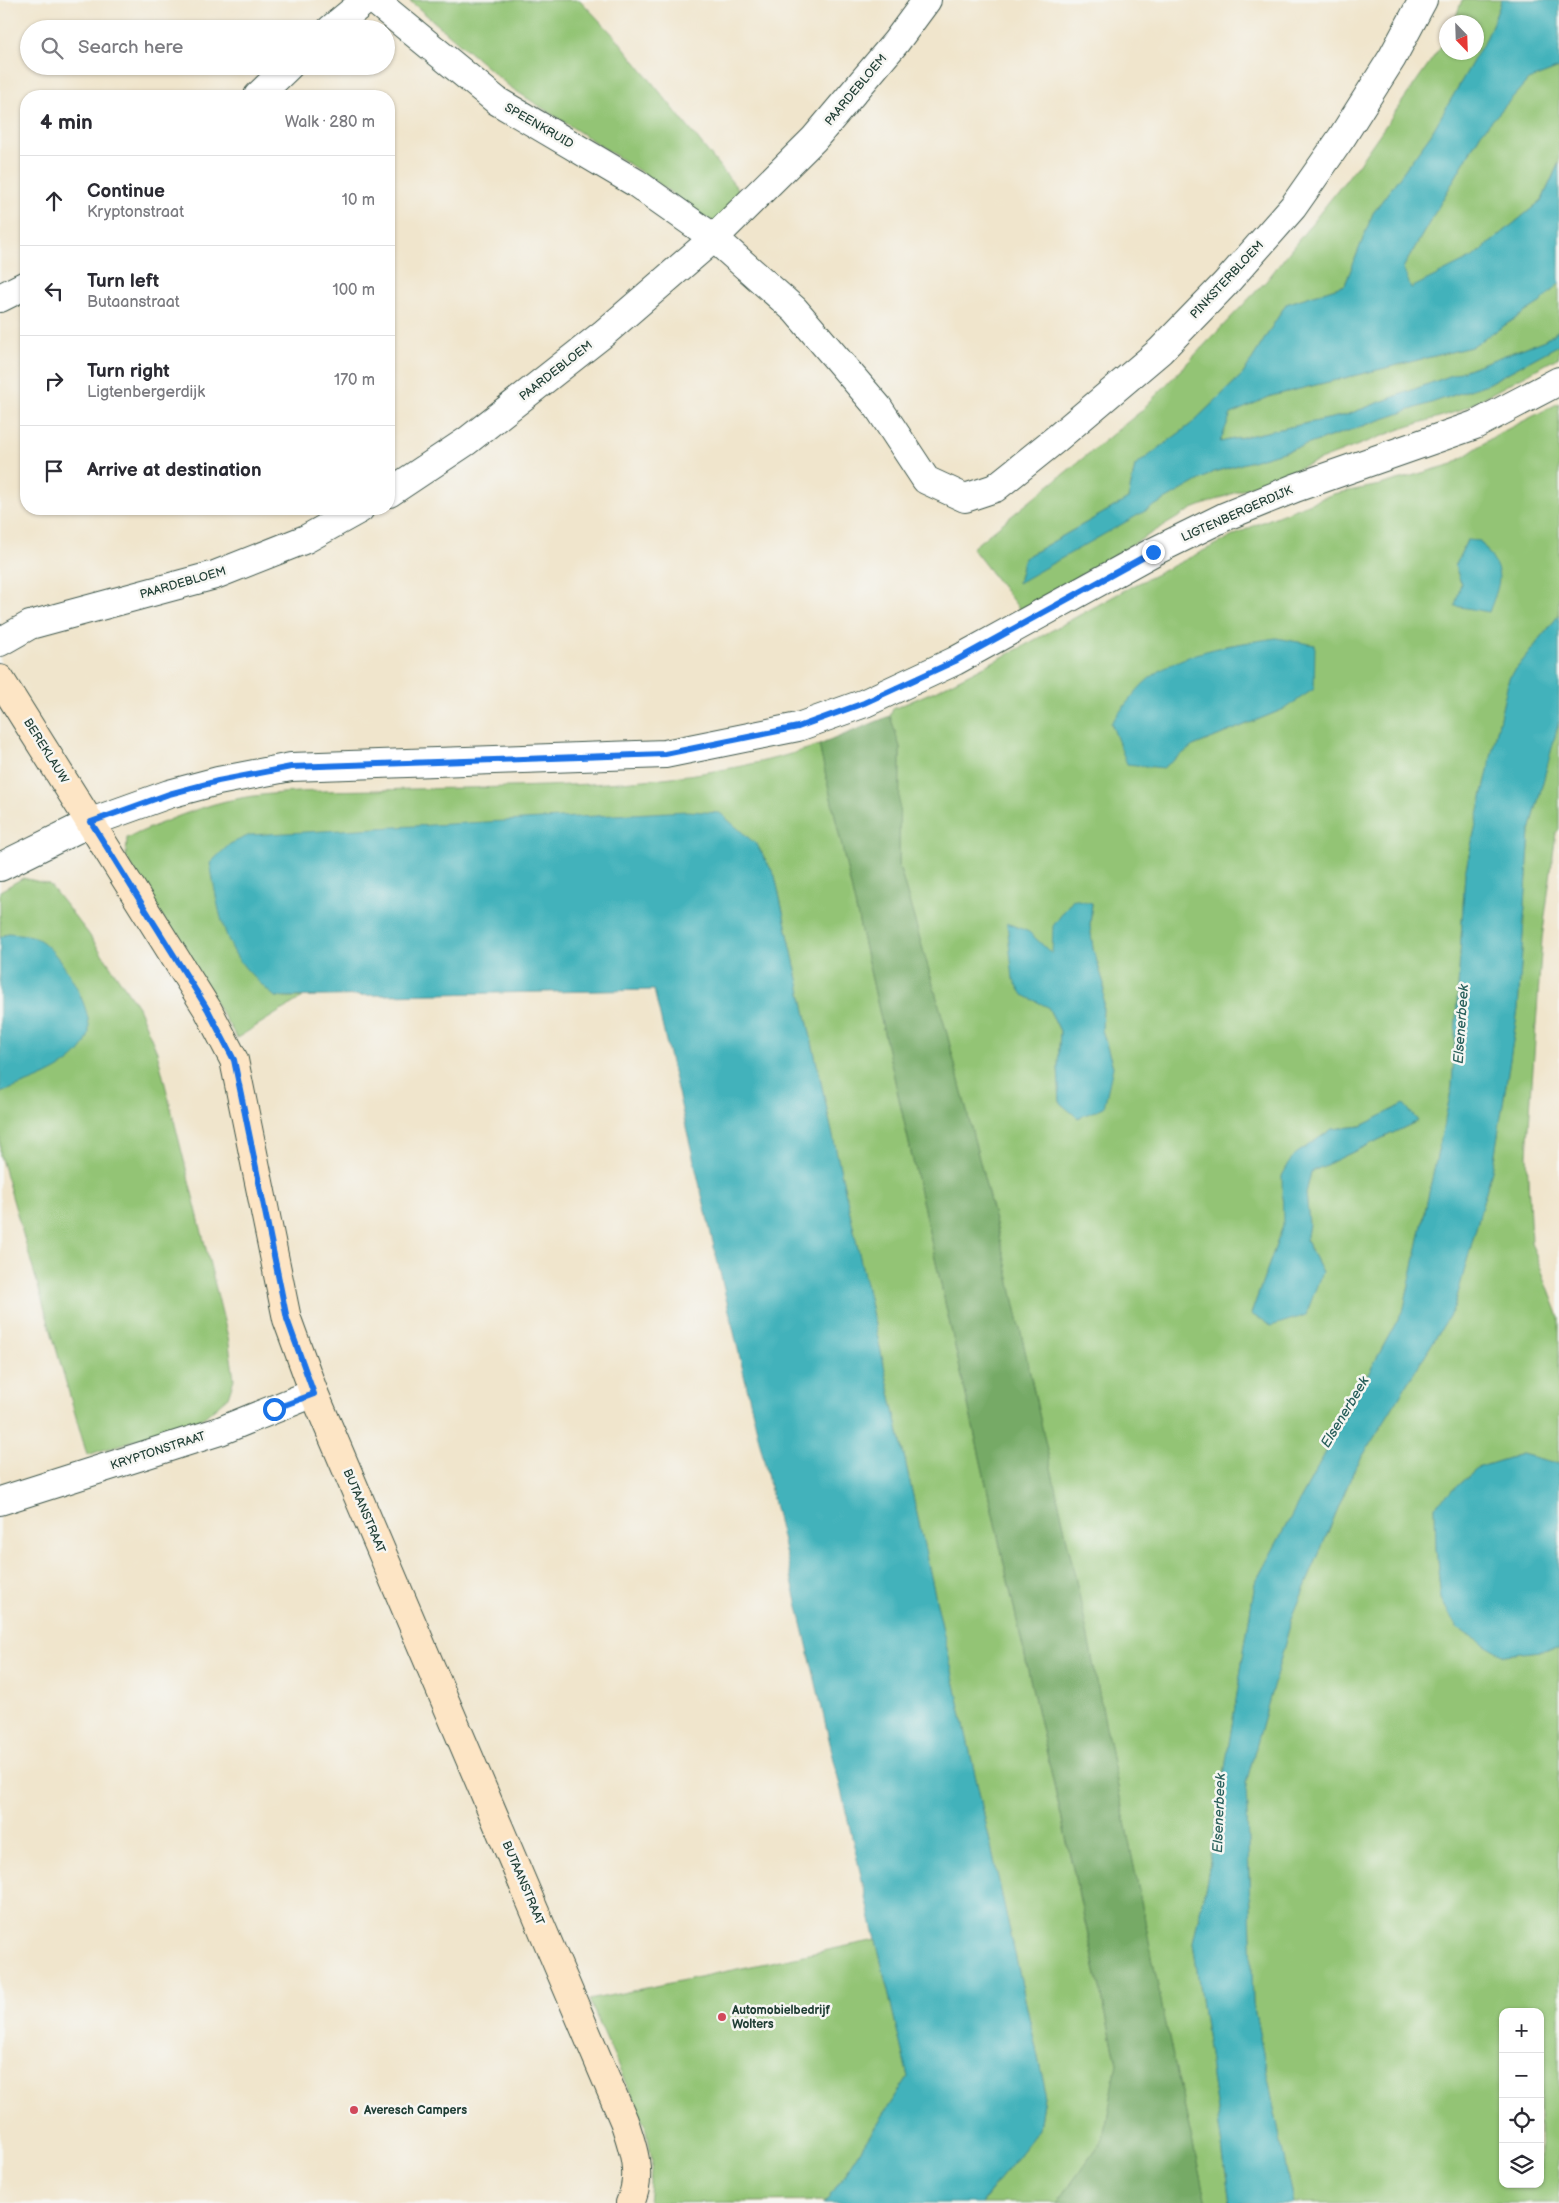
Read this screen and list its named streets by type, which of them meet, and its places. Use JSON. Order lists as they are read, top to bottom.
{
  "streets": {
    "street": [
      "PAARDEBLOEM",
      "SPEENKRUID",
      "PINKSTERBLOEM",
      "LIGTENBERGERDIJK",
      "BEREKLAUW",
      "KRYPTONSTRAAT",
      "BUTAANSTRAAT"
    ]
  },
  "crossings": [
    ["PAARDEBLOEM", "SPEENKRUID"],
    ["PAARDEBLOEM", "PINKSTERBLOEM"],
    ["SPEENKRUID", "PINKSTERBLOEM"],
    ["LIGTENBERGERDIJK", "BEREKLAUW"],
    ["LIGTENBERGERDIJK", "BUTAANSTRAAT"],
    ["BEREKLAUW", "BUTAANSTRAAT"],
    ["KRYPTONSTRAAT", "BUTAANSTRAAT"]
  ],
  "water": ["Elsenerbeek"],
  "places": ["Automobielbedrijf Wolters", "Averesch Campers"],
  "north": "bottom right",
  "page": {
    "search": "Search here",
    "heading": ["4 min", "Walk · 280 m"],
    "list": [
      ["Continue", "Kryptonstraat", "10 m"],
      ["Turn left", "Butaanstraat", "100 m"],
      ["Turn right", "Ligtenbergerdijk", "170 m"],
      "Arrive at destination"
    ],
    "map_buttons": ["+", "−"]
  }
}
